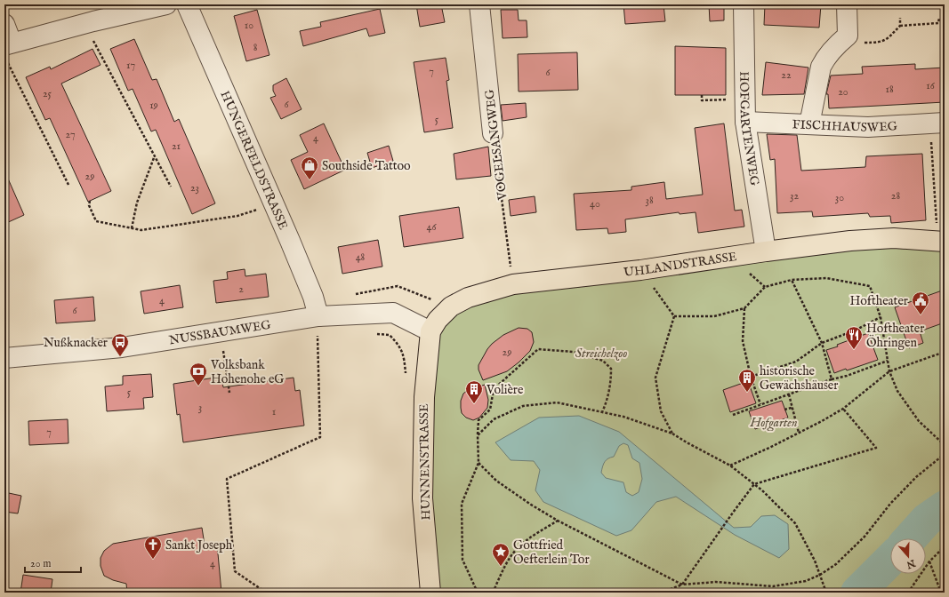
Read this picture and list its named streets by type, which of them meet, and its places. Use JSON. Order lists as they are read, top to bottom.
{
  "streets": {
    "main road": ["UHLANDSTRASSE", "HUNNENSTRASSE"],
    "street": [
      "FISCHHAUSWEG",
      "HOFGARTENWEG",
      "VOGELSANGWEG",
      "HUNGERFELDSTRASSE",
      "NUSSBAUMWEG"
    ]
  },
  "crossings": [
    ["FISCHHAUSWEG", "HOFGARTENWEG"],
    ["HOFGARTENWEG", "UHLANDSTRASSE"],
    ["VOGELSANGWEG", "UHLANDSTRASSE"],
    ["HUNGERFELDSTRASSE", "NUSSBAUMWEG"],
    ["UHLANDSTRASSE", "NUSSBAUMWEG"],
    ["UHLANDSTRASSE", "HUNNENSTRASSE"],
    ["NUSSBAUMWEG", "HUNNENSTRASSE"]
  ],
  "parks": ["Streichelzoo", "Hofgarten"],
  "places": {
    "shop": ["Southside Tattoo"],
    "public building": ["Hoftheater"],
    "restaurant": ["Hoftheater Öhringen"],
    "bus stop": ["Nußknacker"],
    "bank": ["Volksbank Hohenohe eG"],
    "building": ["historische Gewächshäuser", "Volière"],
    "church": ["Sankt Joseph"],
    "place": ["Gottfried Oefterlein Tor"]
  },
  "house_numbers": [
    "10",
    "8",
    "17",
    "7",
    "6",
    "22",
    "16",
    "18",
    "20",
    "25",
    "6",
    "19",
    "5",
    "27",
    "4",
    "21",
    "29",
    "23",
    "32",
    "28",
    "30",
    "38",
    "40",
    "46",
    "48",
    "2",
    "4",
    "6",
    "29",
    "5",
    "3",
    "1",
    "7",
    "4"
  ],
  "scale_bar": "20 m",
  "north": "bottom"
}
